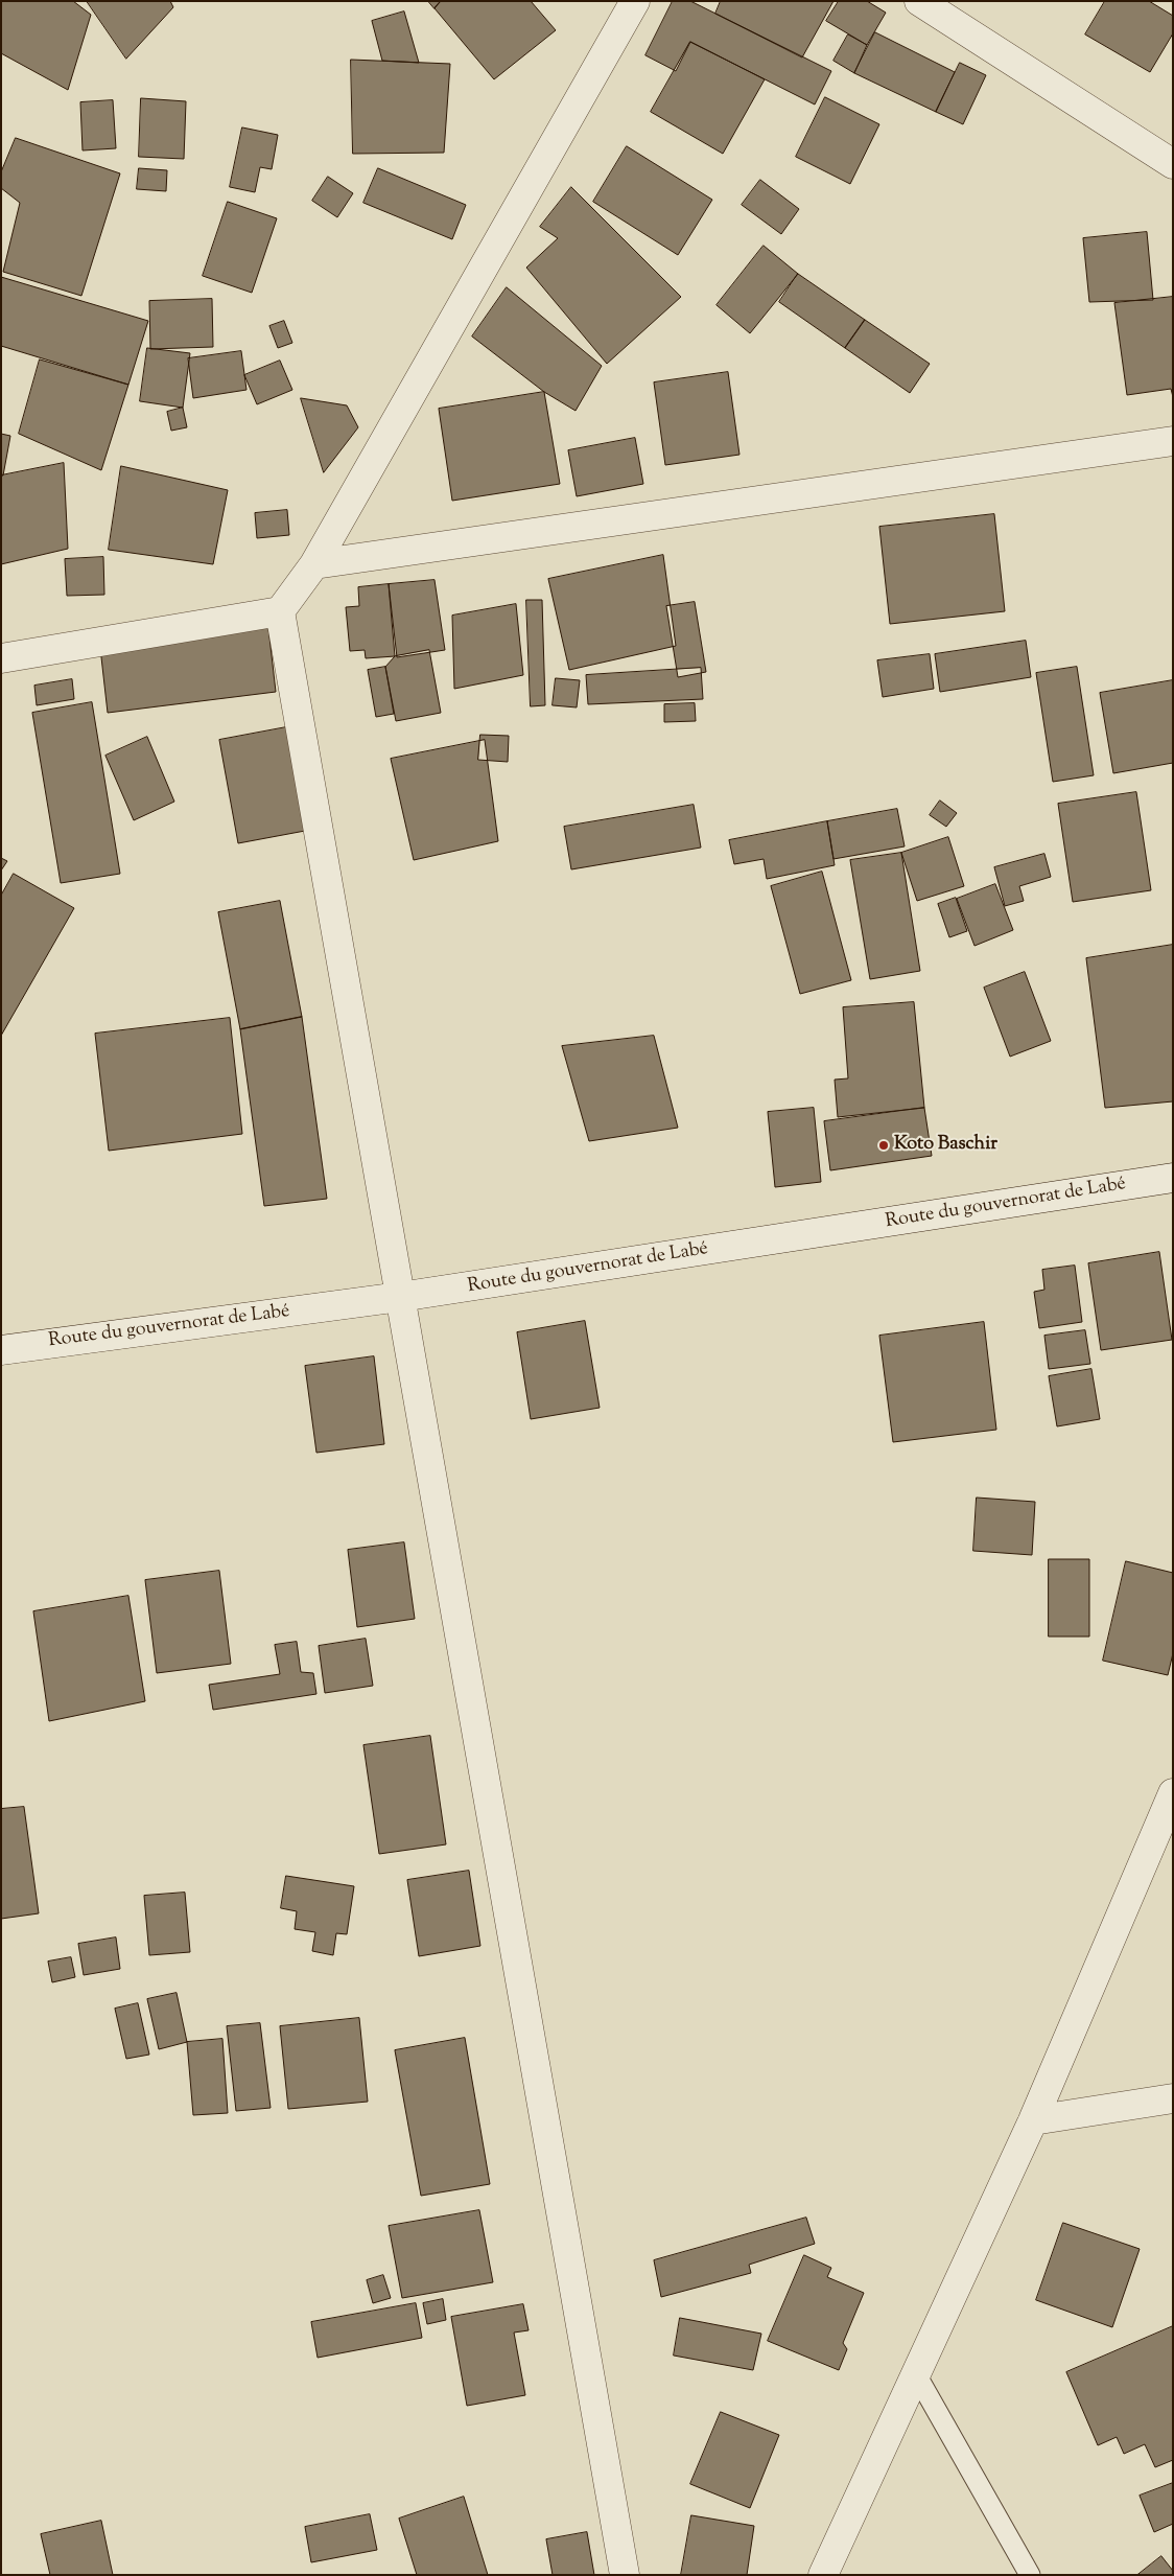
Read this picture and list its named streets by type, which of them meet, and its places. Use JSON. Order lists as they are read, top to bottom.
{
  "streets": {
    "street": ["Route du gouvernorat de Labé"]
  },
  "places": ["Koto Baschir"]
}
